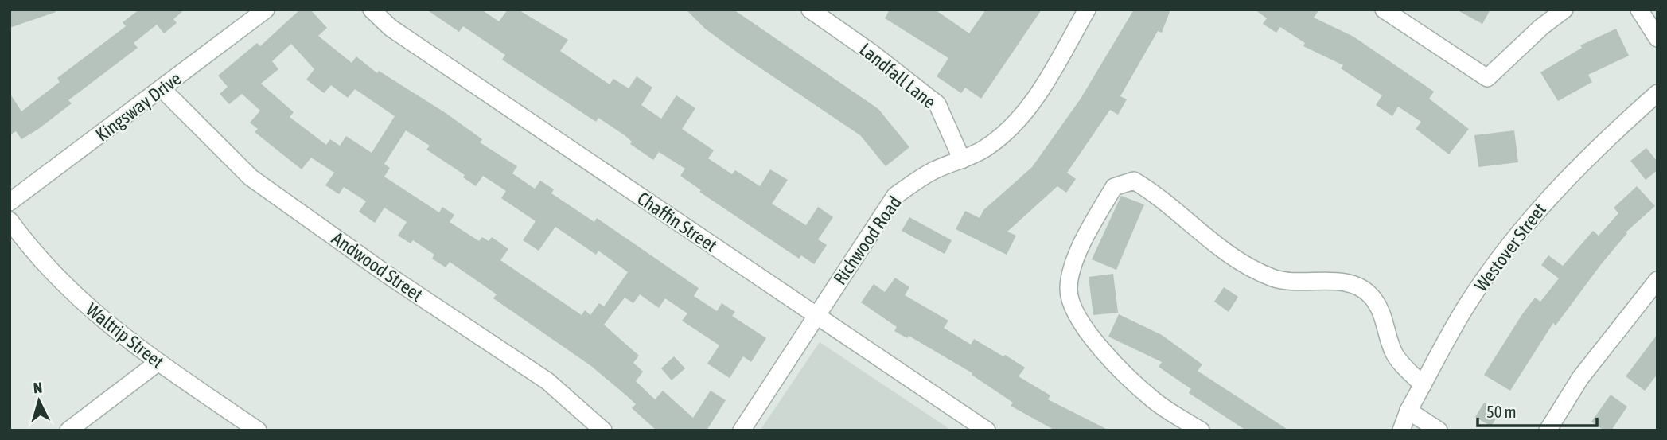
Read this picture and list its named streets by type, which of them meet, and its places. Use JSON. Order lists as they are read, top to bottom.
{
  "streets": {
    "street": [
      "Landfall Lane",
      "Kingsway Drive",
      "Chaffin Street",
      "Richwood Road",
      "Westover Street",
      "Andwood Street",
      "Waltrip Street"
    ]
  },
  "crossings": [
    ["Landfall Lane", "Richwood Road"],
    ["Kingsway Drive", "Andwood Street"],
    ["Chaffin Street", "Richwood Road"]
  ],
  "scale_bar": "50 m",
  "north": "top"
}
